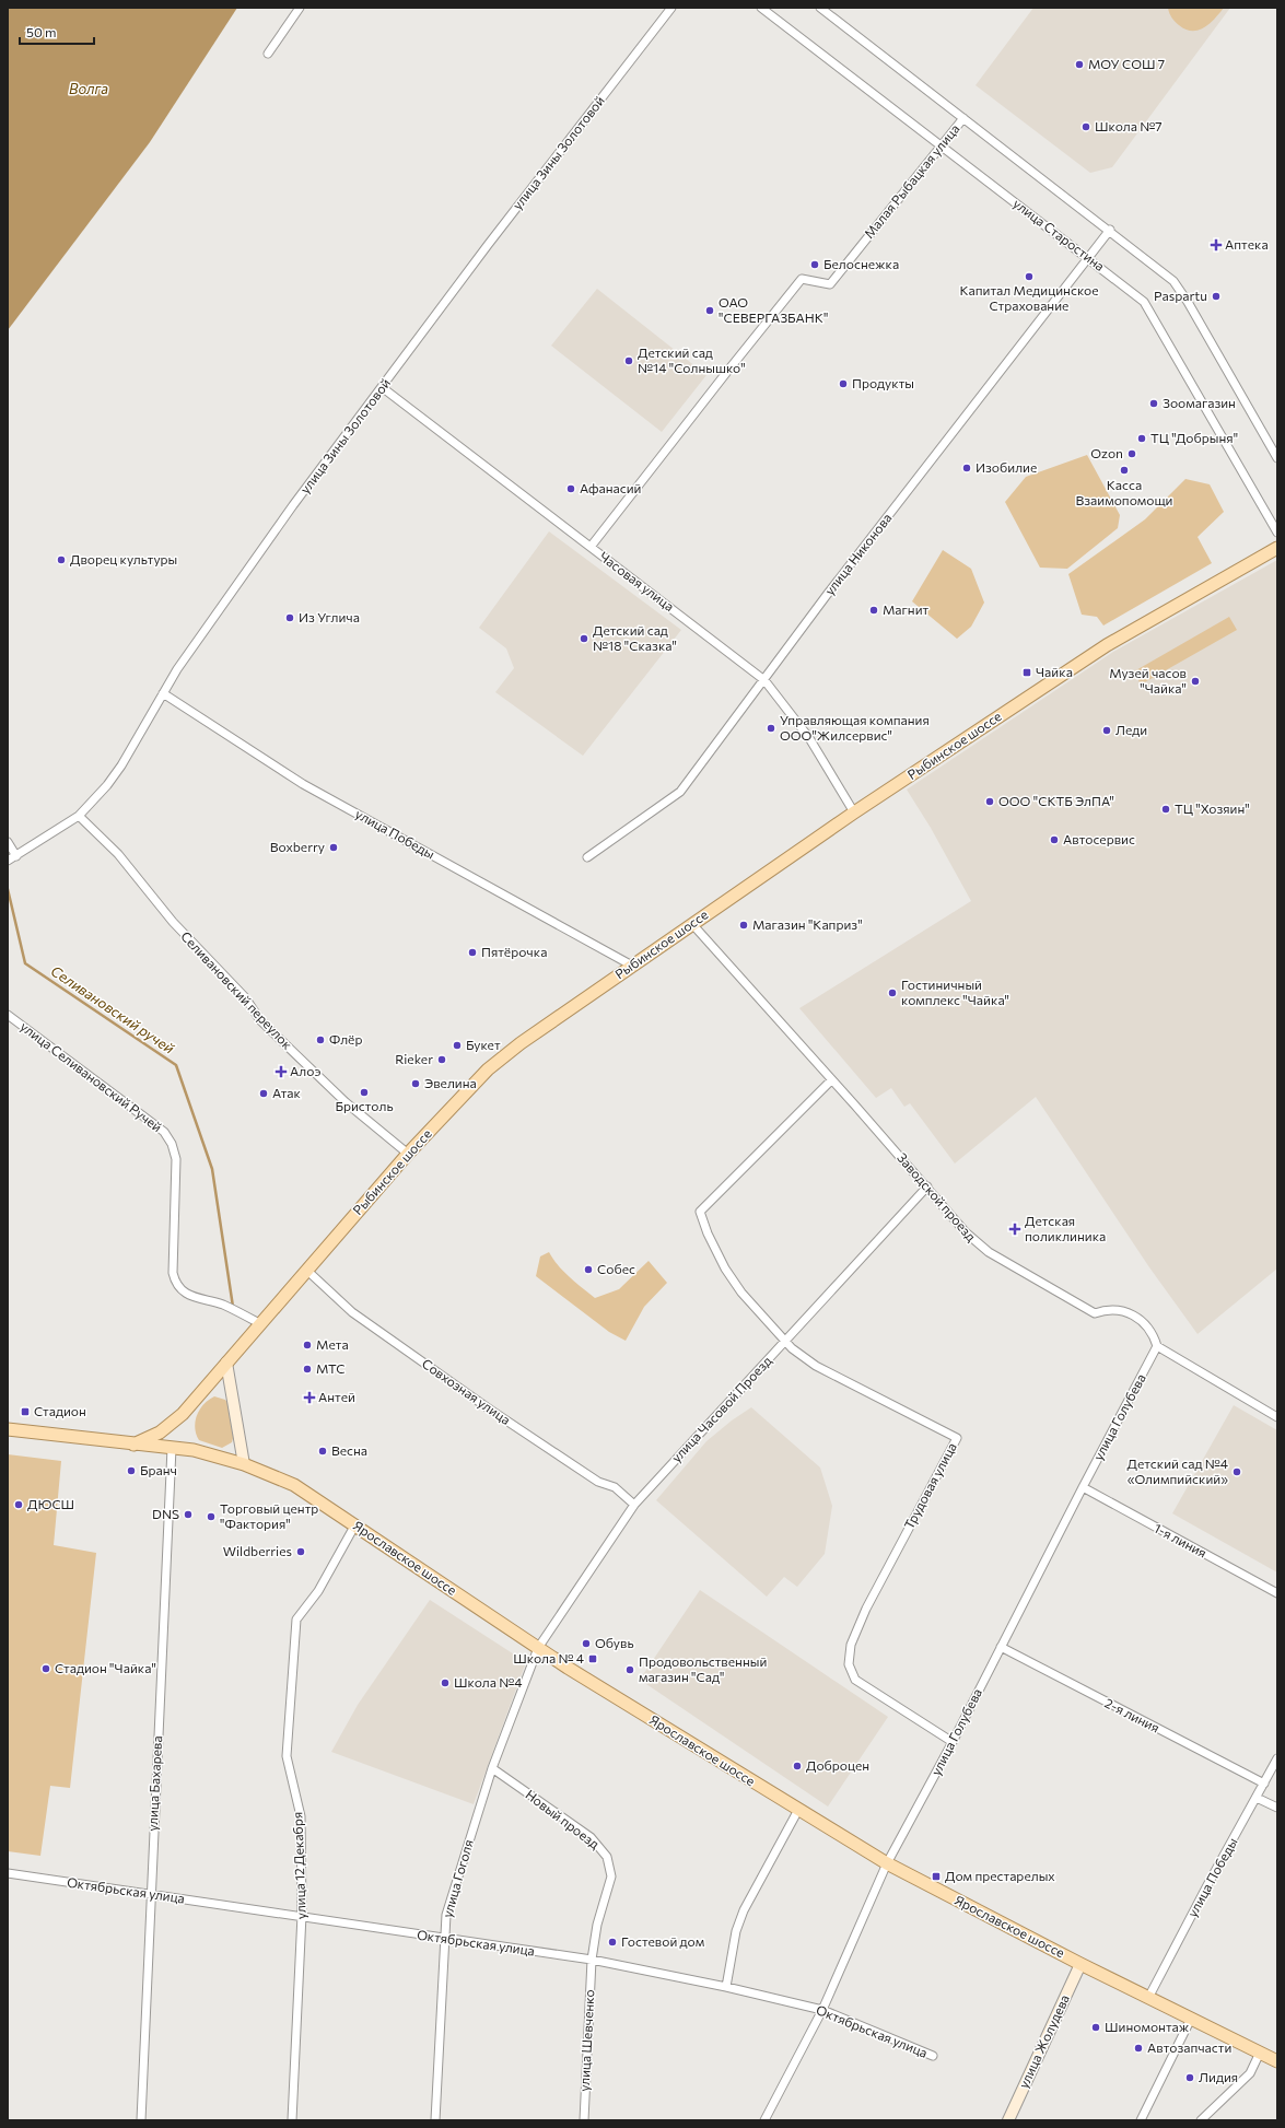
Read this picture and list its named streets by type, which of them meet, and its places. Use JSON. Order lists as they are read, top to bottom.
{
  "streets": {
    "main road": ["Рыбинское шоссе", "Ярославское шоссе", "улица Жолудева"],
    "street": [
      "улица Зины Золотовой",
      "Малая Рыбацкая улица",
      "улица Старостина",
      "улица Никонова",
      "Часовая улица",
      "улица Победы",
      "Селивановский переулок",
      "улица Селивановский Ручей",
      "Заводской проезд",
      "Совхозная улица",
      "улица Часовой Проезд",
      "улица Голубева",
      "Трудовая улица",
      "1-я линия",
      "2-я линия",
      "улица Бахарева",
      "Новый проезд",
      "улица 12 Декабря",
      "улица Гоголя",
      "Октябрьская улица",
      "улица Шевченко"
    ]
  },
  "crossings": [
    ["улица Зины Золотовой", "Часовая улица"],
    ["улица Зины Золотовой", "улица Победы"],
    ["улица Зины Золотовой", "Селивановский переулок"],
    ["Малая Рыбацкая улица", "улица Старостина"],
    ["Малая Рыбацкая улица", "Часовая улица"],
    ["улица Старостина", "улица Никонова"],
    ["улица Никонова", "Часовая улица"],
    ["Часовая улица", "Рыбинское шоссе"],
    ["Рыбинское шоссе", "улица Победы"],
    ["Рыбинское шоссе", "Селивановский переулок"],
    ["Рыбинское шоссе", "улица Селивановский Ручей"],
    ["Рыбинское шоссе", "Заводской проезд"],
    ["Рыбинское шоссе", "Совхозная улица"],
    ["Рыбинское шоссе", "Ярославское шоссе"],
    ["улица Победы", "Ярославское шоссе"],
    ["улица Победы", "2-я линия"],
    ["Заводской проезд", "улица Часовой Проезд"],
    ["Заводской проезд", "улица Голубева"],
    ["Заводской проезд", "Трудовая улица"],
    ["Совхозная улица", "улица Часовой Проезд"],
    ["улица Часовой Проезд", "Трудовая улица"],
    ["улица Часовой Проезд", "Ярославское шоссе"],
    ["улица Часовой Проезд", "улица Гоголя"],
    ["улица Голубева", "Трудовая улица"],
    ["улица Голубева", "1-я линия"],
    ["улица Голубева", "Ярославское шоссе"],
    ["улица Голубева", "2-я линия"],
    ["улица Голубева", "Октябрьская улица"],
    ["Ярославское шоссе", "улица Бахарева"],
    ["Ярославское шоссе", "улица 12 Декабря"],
    ["Ярославское шоссе", "улица Гоголя"],
    ["Ярославское шоссе", "улица Жолудева"],
    ["улица Бахарева", "Октябрьская улица"],
    ["Новый проезд", "улица Гоголя"],
    ["Новый проезд", "Октябрьская улица"],
    ["Новый проезд", "улица Шевченко"],
    ["улица 12 Декабря", "Октябрьская улица"],
    ["улица Гоголя", "Октябрьская улица"],
    ["Октябрьская улица", "улица Шевченко"]
  ],
  "water": ["Волга", "Селивановский ручей"],
  "places": {
    "other": [
      "МОУ СОШ 7",
      "Школа №7",
      "Белоснежка",
      "Капитал Медицинское Страхование",
      "Paspartu",
      "ОАО \"СЕВЕРГАЗБАНК\"",
      "Детский сад №14 \"Солнышко\"",
      "Продукты",
      "Зоомагазин",
      "ТЦ \"Добрыня\"",
      "Ozon",
      "Изобилие",
      "Касса Взаимопомощи",
      "Афанасий",
      "Дворец культуры",
      "Магнит",
      "Из Углича",
      "Детский сад №18 \"Сказка\"",
      "Музей часов \"Чайка\"",
      "Управляющая компания ООО\"Жилсервис\"",
      "Леди",
      "ООО \"СКТБ ЭлПА\"",
      "ТЦ \"Хозяин\"",
      "Автосервис",
      "Boxberry",
      "Магазин \"Каприз\"",
      "Пятёрочка",
      "Гостиничный комплекс \"Чайка\"",
      "Флёр",
      "Букет",
      "Rieker",
      "Эвелина",
      "Бристоль",
      "Атак",
      "Собес",
      "Мета",
      "МТС",
      "Весна",
      "Бранч",
      "Детский сад №4 «Олимпийский»",
      "ДЮСШ",
      "DNS",
      "Торговый центр \"Фактория\"",
      "Wildberries",
      "Обувь",
      "Стадион \"Чайка\"",
      "Продовольственный магазин \"Сад\"",
      "Школа №4",
      "Доброцен",
      "Гостевой дом",
      "Шиномонтаж",
      "Автозапчасти",
      "Лидия"
    ],
    "health": [
      "Аптека",
      "Алоэ",
      "Детская поликлиника",
      "Антей"
    ],
    "transit": [
      "Чайка",
      "Стадион",
      "Школа № 4",
      "Дом престарелых"
    ]
  },
  "scale_bar": "50 m"
}
